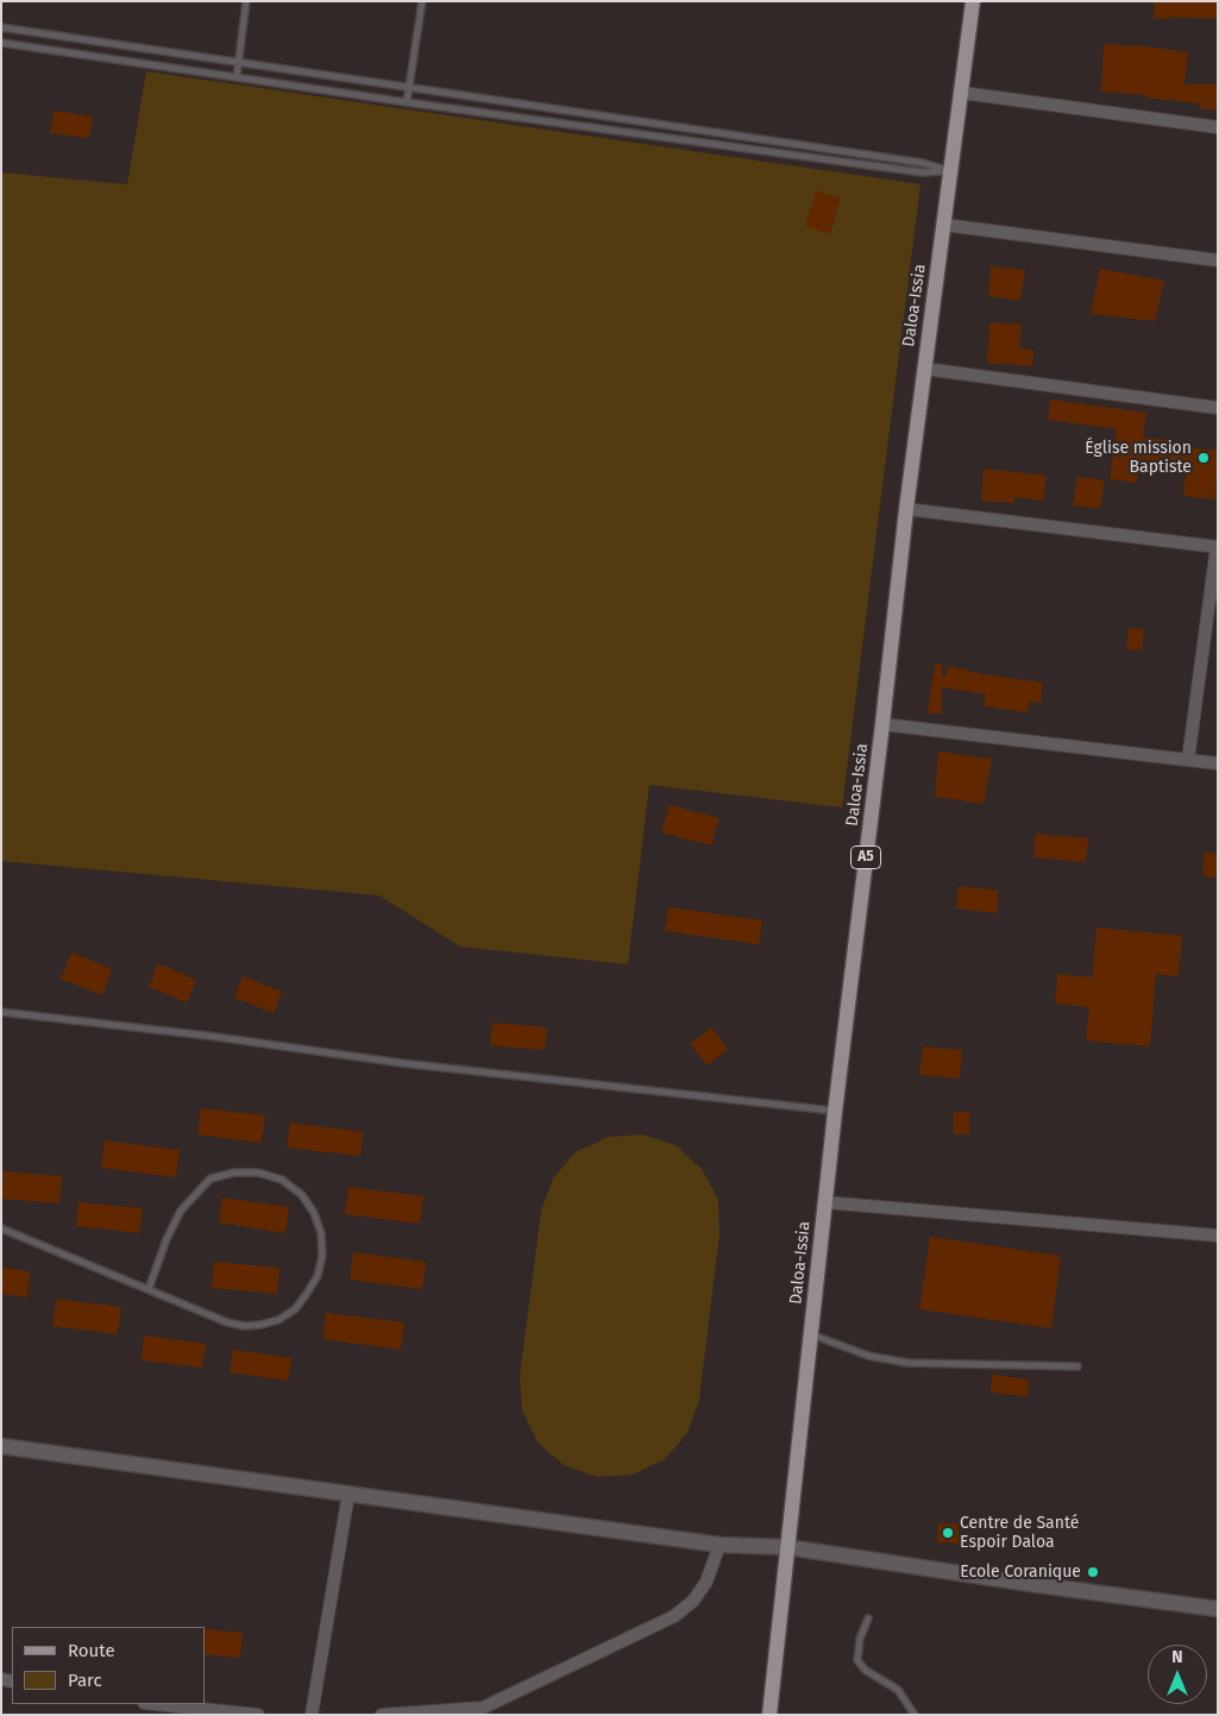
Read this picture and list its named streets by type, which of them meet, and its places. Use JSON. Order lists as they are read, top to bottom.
{
  "streets": {
    "main road": ["Daloa-Issia", "A5"]
  },
  "places": ["Église mission Baptiste", "Centre de Santé Espoir Daloa", "Ecole Coranique"],
  "legend": ["Route", "Parc"],
  "north": "top"
}
